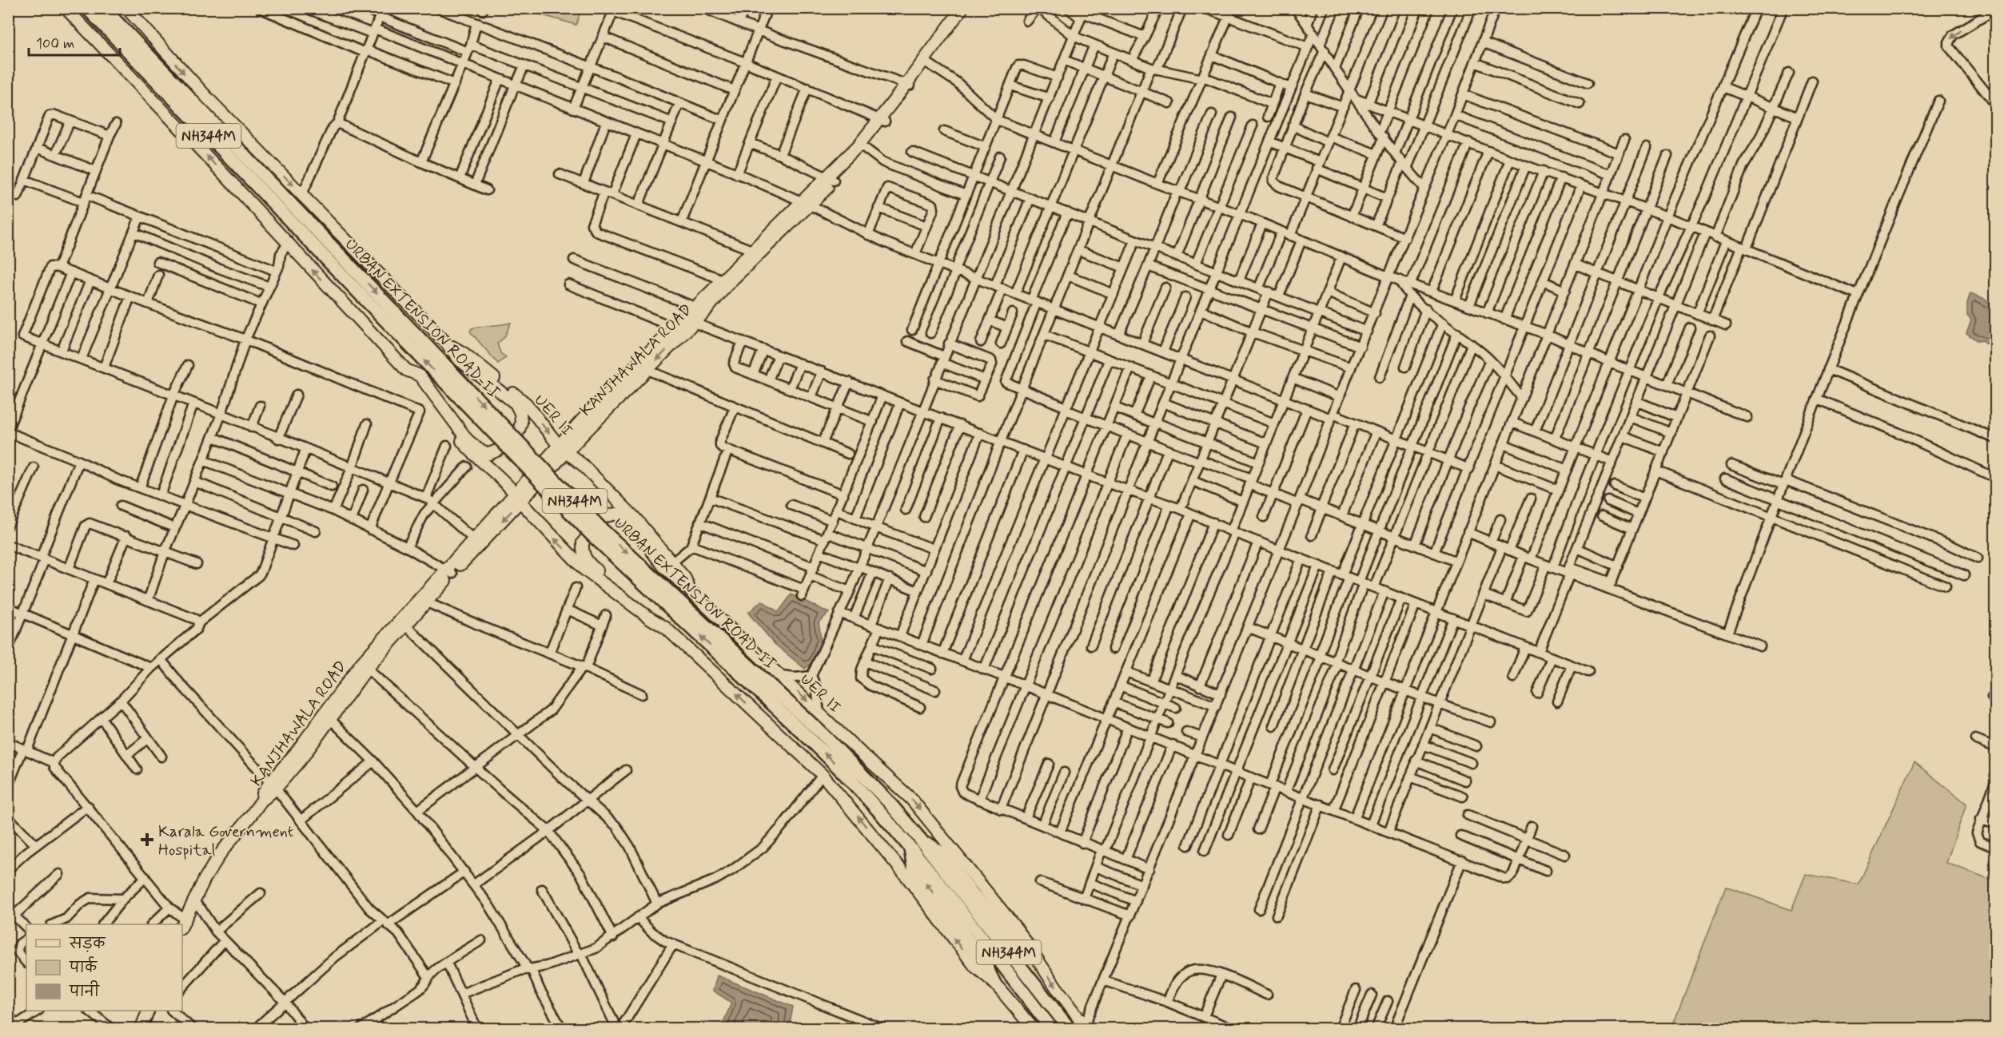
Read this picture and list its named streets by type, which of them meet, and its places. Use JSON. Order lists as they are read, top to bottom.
{
  "streets": {
    "highway": ["NH344M", "URBAN EXTENSION ROAD-II"],
    "main road": ["KANJHAWALA ROAD", "UER II"]
  },
  "crossings": [
    ["KANJHAWALA ROAD", "UER II"]
  ],
  "places": {
    "health": ["Karala Government Hospital"]
  },
  "legend": ["सड़क", "पार्क", "पानी"],
  "scale_bar": "100 m"
}
